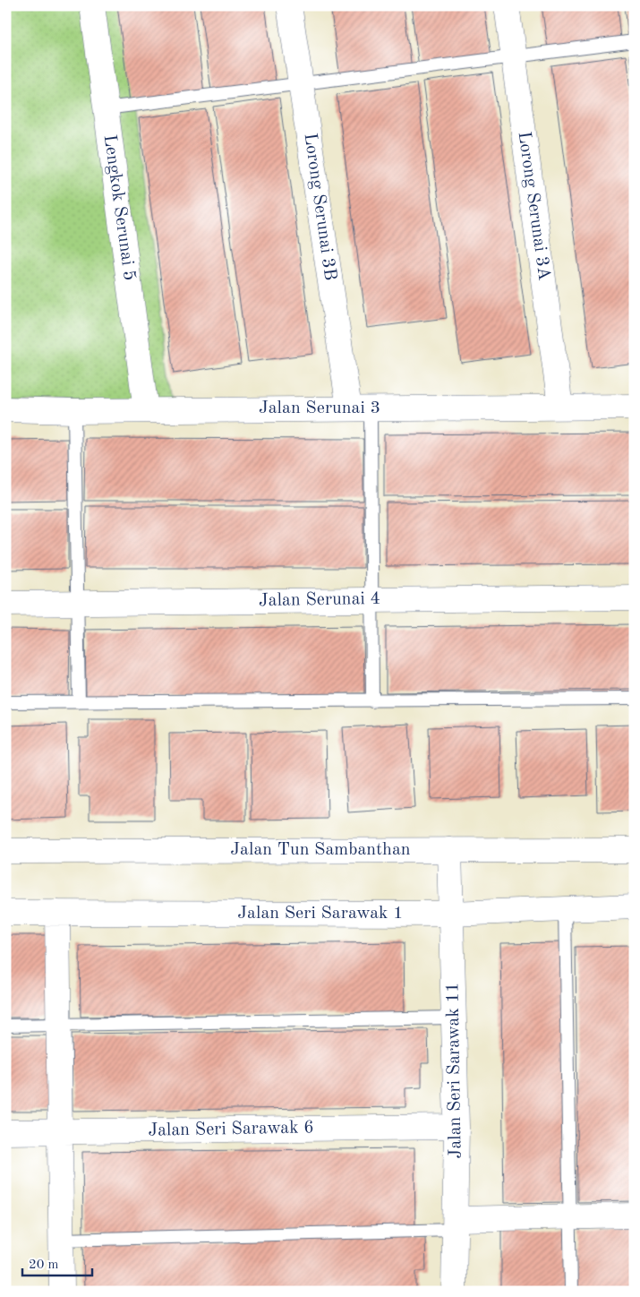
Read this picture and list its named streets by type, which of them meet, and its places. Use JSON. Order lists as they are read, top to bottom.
{
  "streets": {
    "street": [
      "Lorong Serunai 3A",
      "Lorong Serunai 3B",
      "Lengkok Serunai 5",
      "Jalan Serunai 3",
      "Jalan Serunai 4",
      "Jalan Tun Sambanthan",
      "Jalan Seri Sarawak 1",
      "Jalan Seri Sarawak 11",
      "Jalan Seri Sarawak 6"
    ]
  },
  "crossings": [
    ["Lorong Serunai 3A", "Jalan Serunai 3"],
    ["Lorong Serunai 3B", "Jalan Serunai 3"],
    ["Lengkok Serunai 5", "Jalan Serunai 3"],
    ["Jalan Tun Sambanthan", "Jalan Seri Sarawak 11"],
    ["Jalan Seri Sarawak 1", "Jalan Seri Sarawak 11"],
    ["Jalan Seri Sarawak 11", "Jalan Seri Sarawak 6"]
  ],
  "scale_bar": "20 m"
}
